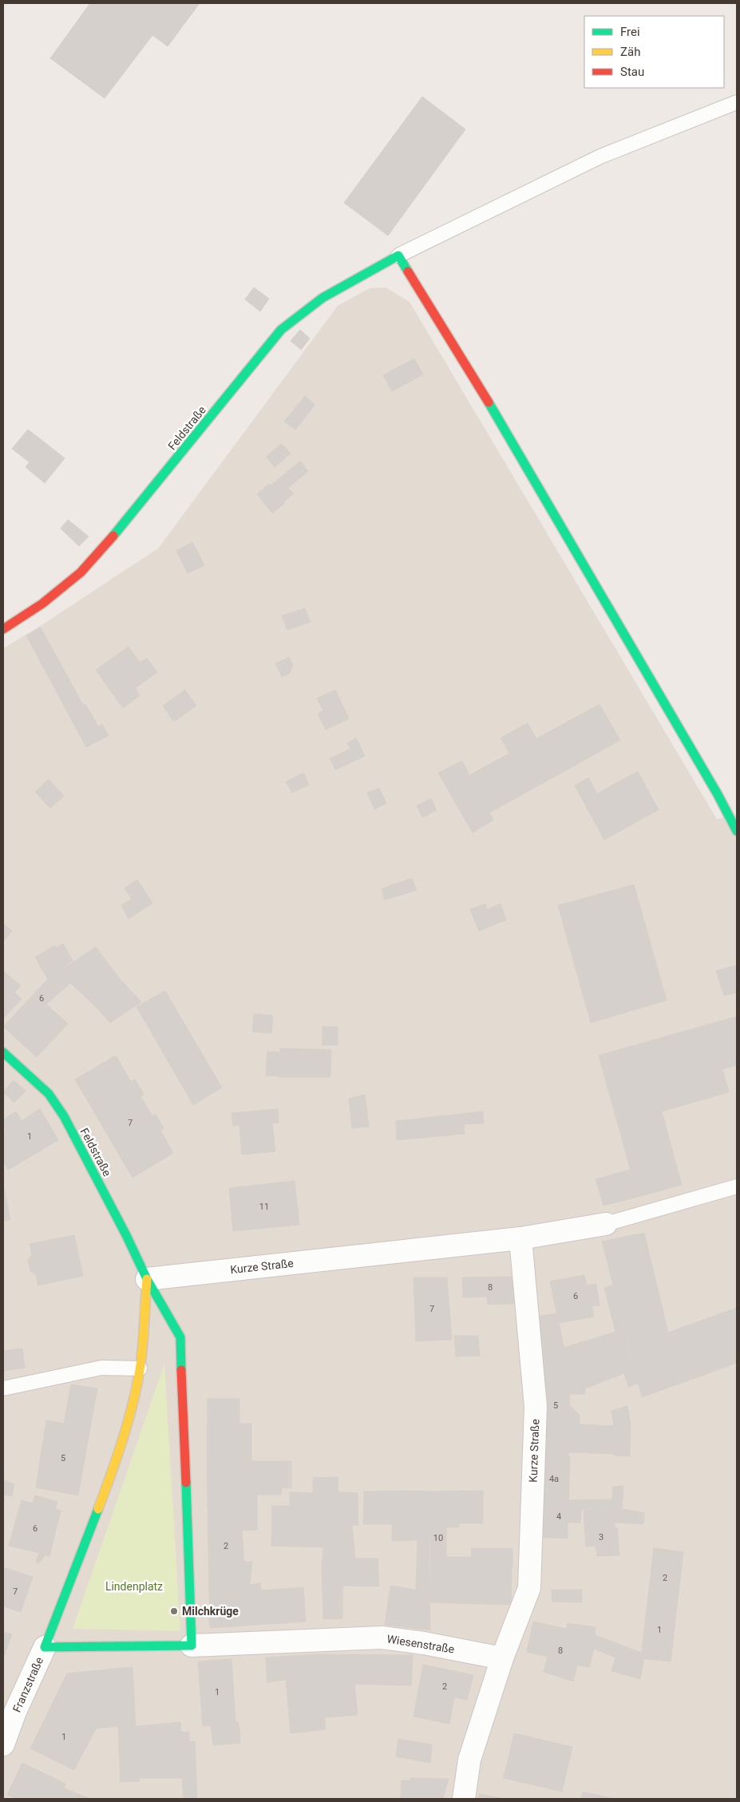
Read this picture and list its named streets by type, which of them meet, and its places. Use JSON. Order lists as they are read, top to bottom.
{
  "streets": {
    "street": [
      "Feldstraße",
      "Kurze Straße",
      "Wiesenstraße",
      "Franzstraße"
    ]
  },
  "crossings": [
    ["Feldstraße", "Kurze Straße"],
    ["Kurze Straße", "Wiesenstraße"]
  ],
  "parks": ["Lindenplatz"],
  "places": ["Milchkrüge"],
  "house_numbers": [
    "6",
    "7",
    "1",
    "11",
    "8",
    "6",
    "7",
    "5",
    "5",
    "4a",
    "4",
    "6",
    "3",
    "10",
    "2",
    "2",
    "7",
    "1",
    "8",
    "2",
    "1",
    "1"
  ],
  "legend": ["Frei", "Zäh", "Stau"]
}
